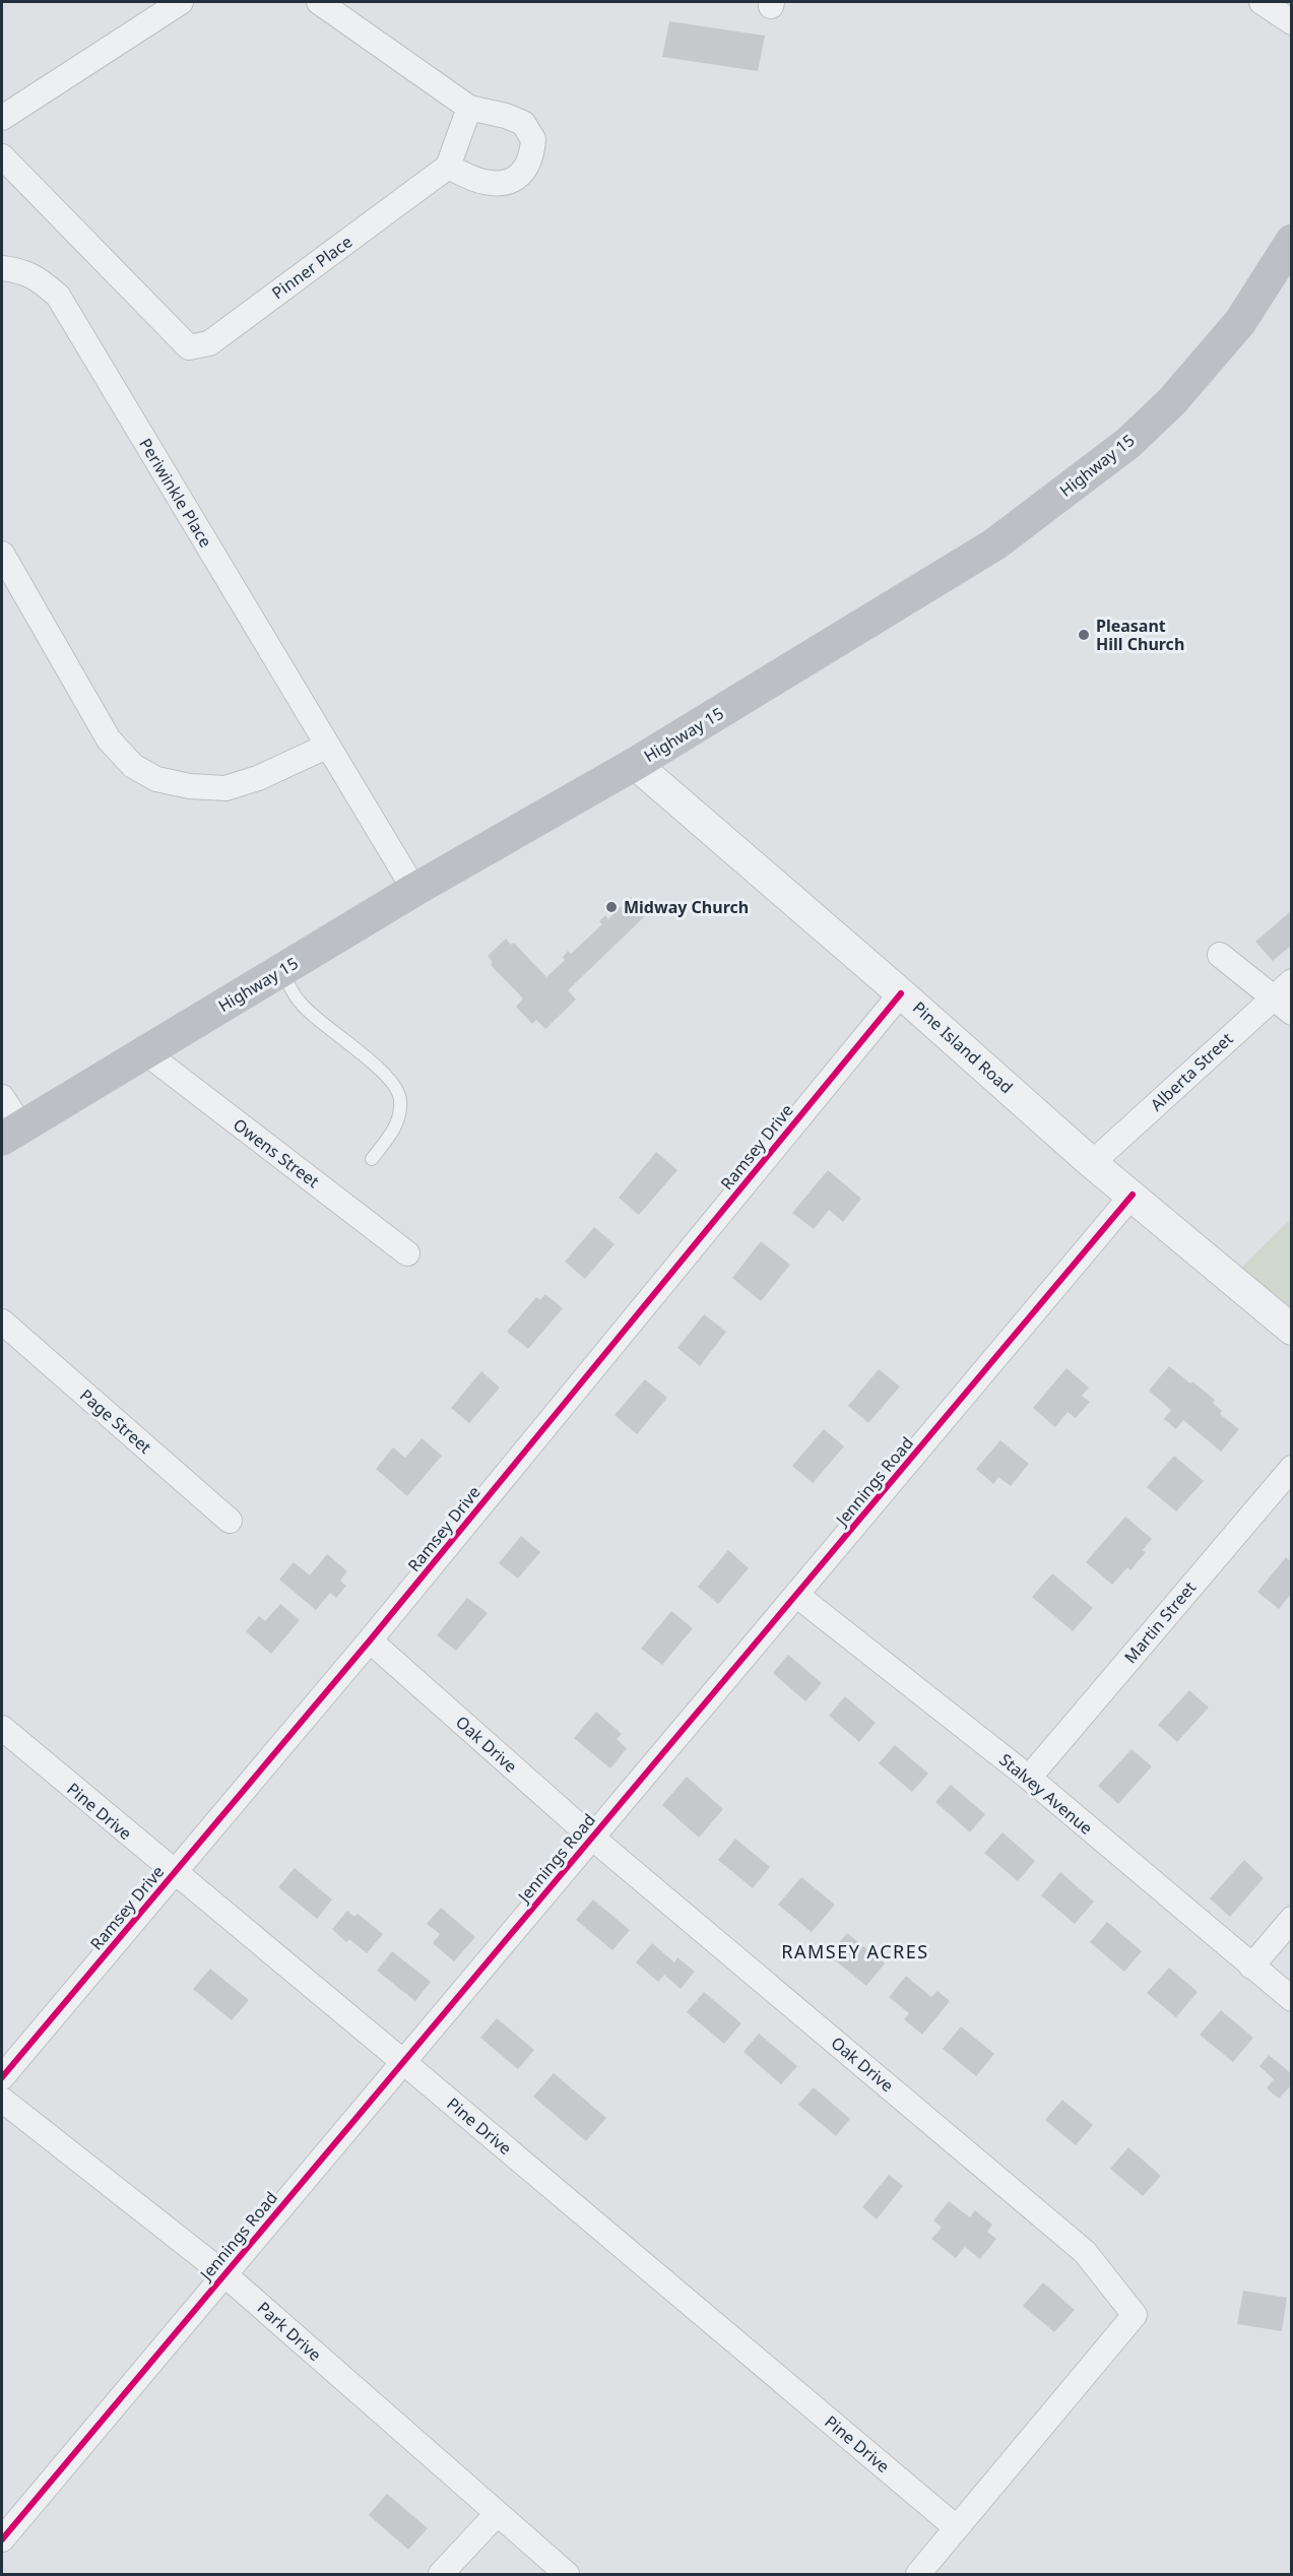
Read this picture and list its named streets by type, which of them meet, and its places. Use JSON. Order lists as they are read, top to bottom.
{
  "streets": {
    "main road": ["Highway 15"],
    "street": [
      "Pinner Place",
      "Periwinkle Place",
      "Pine Island Road",
      "Alberta Street",
      "Ramsey Drive",
      "Owens Street",
      "Page Street",
      "Jennings Road",
      "Martin Street",
      "Oak Drive",
      "Stalvey Avenue",
      "Pine Drive",
      "Park Drive"
    ]
  },
  "crossings": [
    ["Highway 15", "Periwinkle Place"],
    ["Highway 15", "Pine Island Road"],
    ["Highway 15", "Owens Street"],
    ["Pine Island Road", "Alberta Street"],
    ["Pine Island Road", "Ramsey Drive"],
    ["Pine Island Road", "Jennings Road"],
    ["Ramsey Drive", "Oak Drive"],
    ["Ramsey Drive", "Pine Drive"],
    ["Jennings Road", "Oak Drive"],
    ["Jennings Road", "Stalvey Avenue"],
    ["Jennings Road", "Pine Drive"],
    ["Jennings Road", "Park Drive"],
    ["Martin Street", "Stalvey Avenue"],
    ["Oak Drive", "Pine Drive"]
  ],
  "districts": ["RAMSEY ACRES"],
  "places": ["Pleasant Hill Church", "Midway Church"]
}
